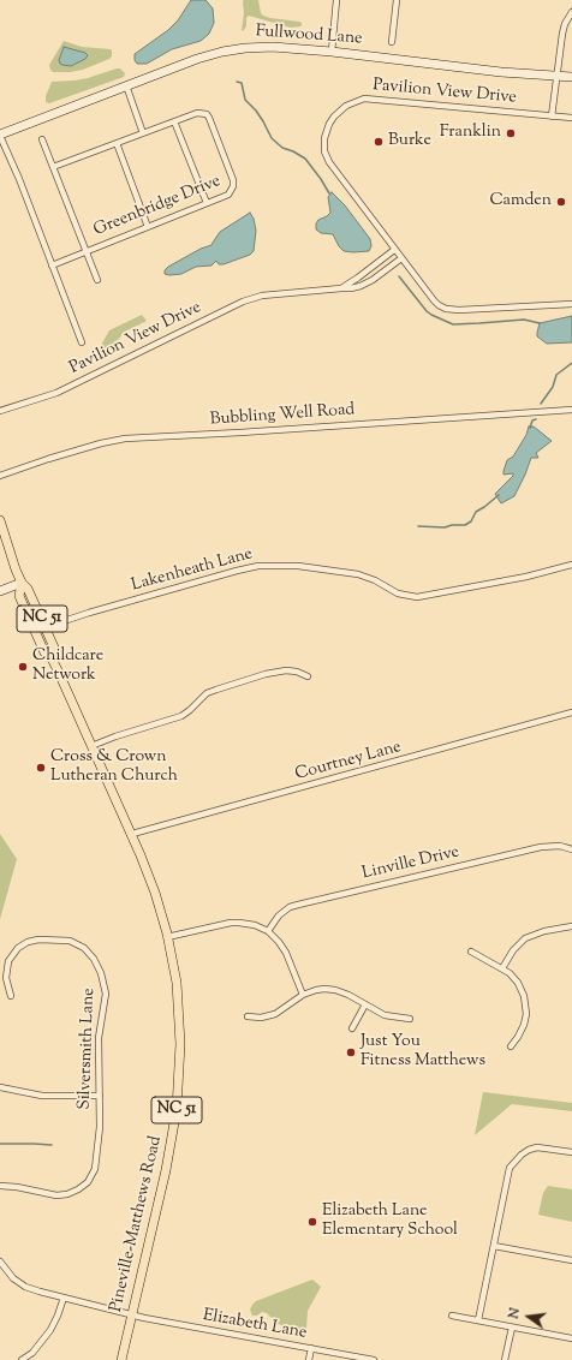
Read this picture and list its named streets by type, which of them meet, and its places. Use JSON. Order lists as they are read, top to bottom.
{
  "streets": {
    "main road": ["NC 51", "Pineville-Matthews Road"],
    "street": [
      "Fullwood Lane",
      "Pavilion View Drive",
      "Greenbridge Drive",
      "Bubbling Well Road",
      "Lakenheath Lane",
      "Courtney Lane",
      "Linville Drive",
      "Silversmith Lane",
      "Elizabeth Lane"
    ]
  },
  "crossings": [
    ["Lakenheath Lane", "Pineville-Matthews Road"],
    ["NC 51", "Pineville-Matthews Road"],
    ["Courtney Lane", "Pineville-Matthews Road"],
    ["Pineville-Matthews Road", "Elizabeth Lane"]
  ],
  "places": [
    "Franklin",
    "Burke",
    "Camden",
    "Childcare Network",
    "Cross & Crown Lutheran Church",
    "Just You Fitness Matthews",
    "Elizabeth Lane Elementary School"
  ],
  "north": "left"
}
